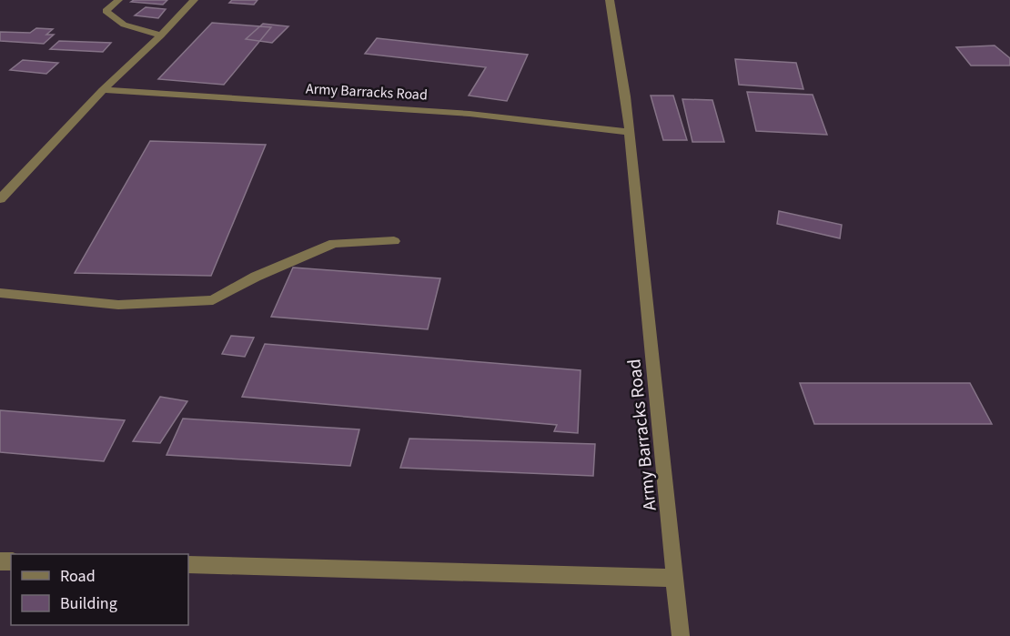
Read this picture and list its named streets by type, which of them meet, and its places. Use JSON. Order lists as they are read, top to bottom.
{
  "streets": {
    "street": ["Army Barracks Road"]
  },
  "legend": ["Road", "Building"]
}
